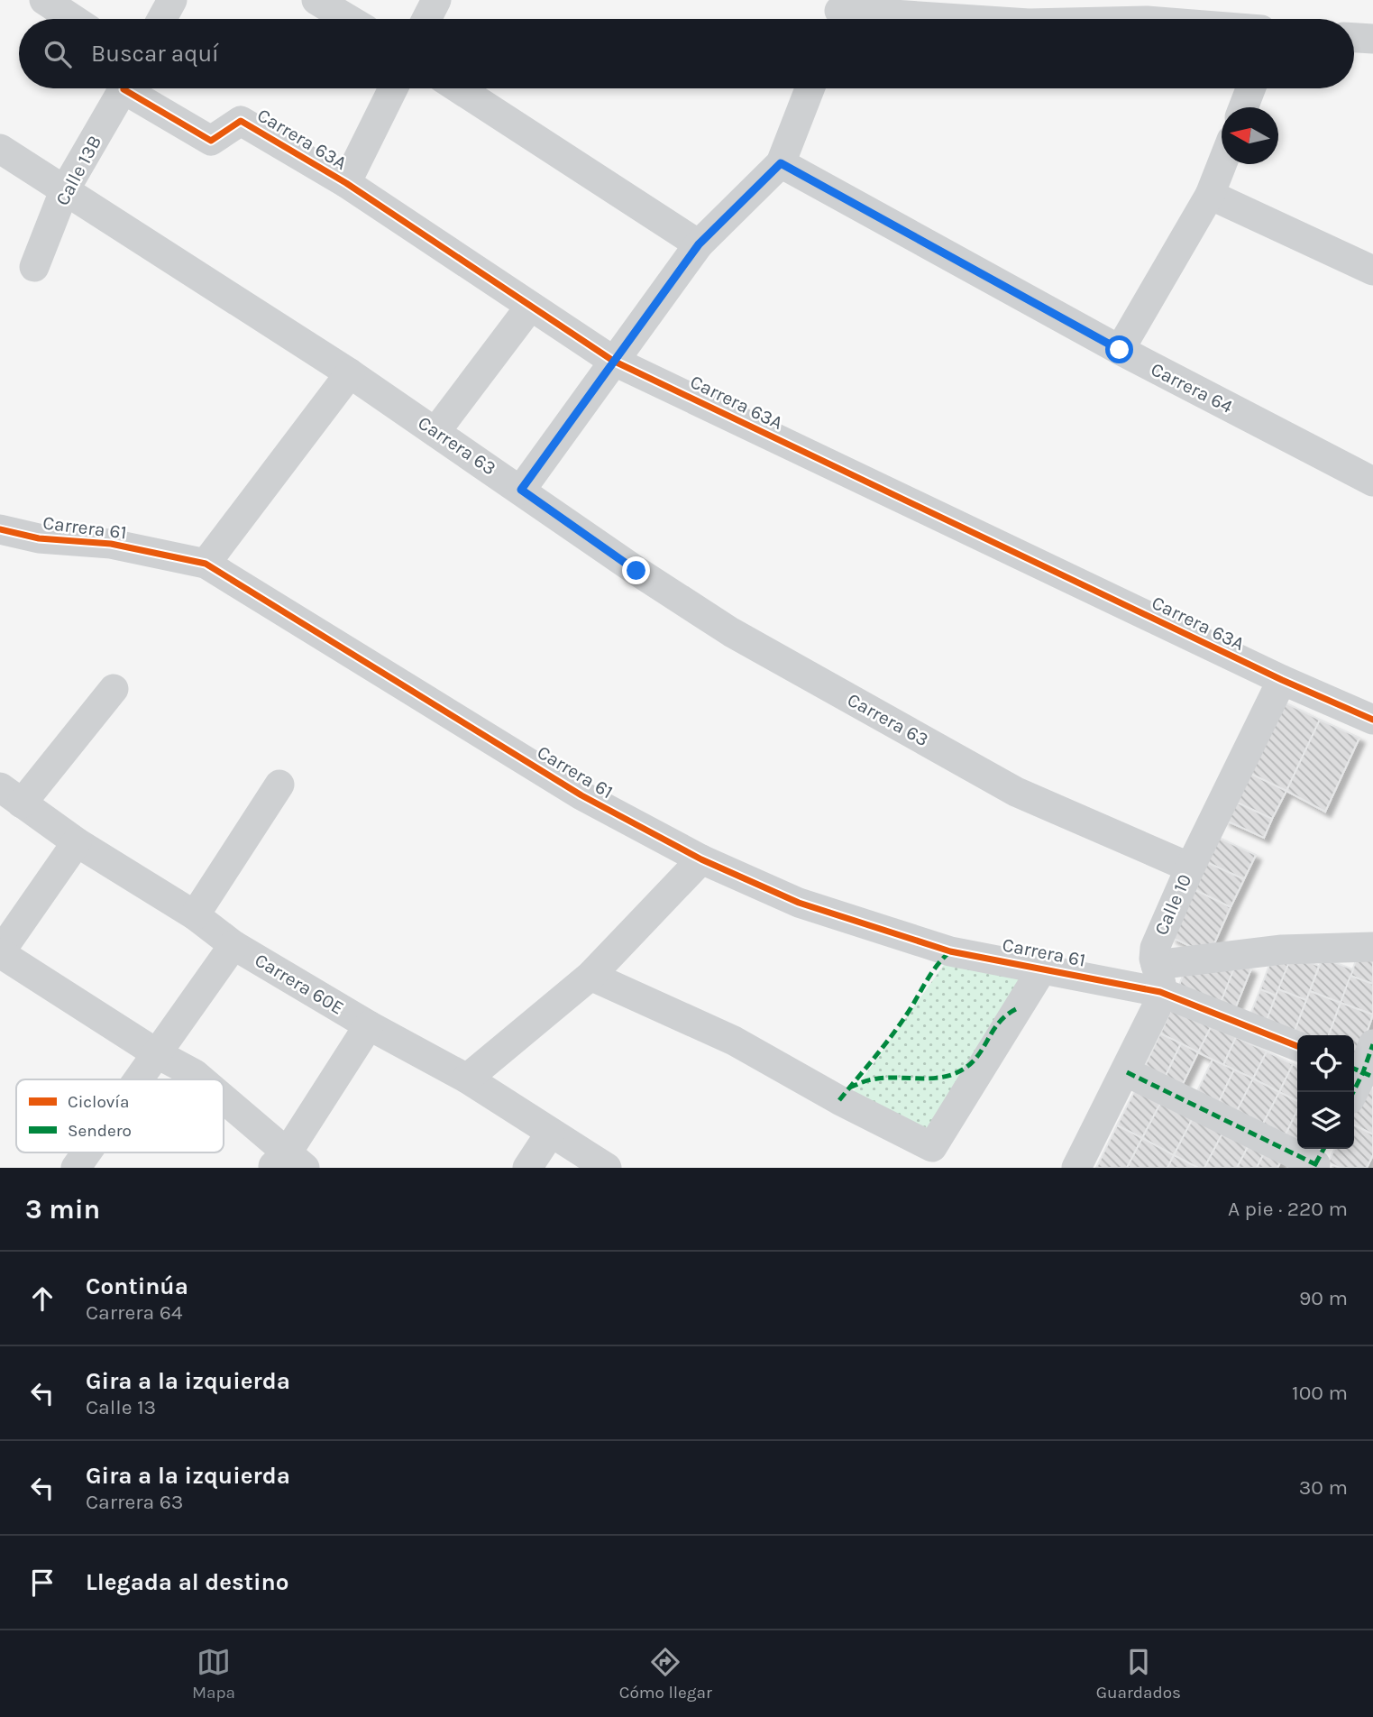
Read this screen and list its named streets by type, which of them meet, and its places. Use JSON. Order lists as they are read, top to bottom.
{
  "streets": {
    "street": [
      "Carrera 63A",
      "Calle 13B",
      "Carrera 64",
      "Carrera 63",
      "Carrera 61",
      "Calle 10",
      "Carrera 60E"
    ]
  },
  "crossings": [
    ["Carrera 63A", "Calle 10"],
    ["Calle 13B", "Carrera 63"],
    ["Carrera 63", "Calle 10"],
    ["Carrera 61", "Calle 10"]
  ],
  "legend": ["Ciclovía", "Sendero"],
  "north": "left",
  "page": {
    "search": "Buscar aquí",
    "heading": ["3 min", "A pie · 220 m"],
    "list": [
      ["Continúa", "Carrera 64", "90 m"],
      ["Gira a la izquierda", "Calle 13", "100 m"],
      ["Gira a la izquierda", "Carrera 63", "30 m"],
      "Llegada al destino"
    ],
    "nav": ["Mapa", "Cómo llegar", "Guardados"]
  }
}
